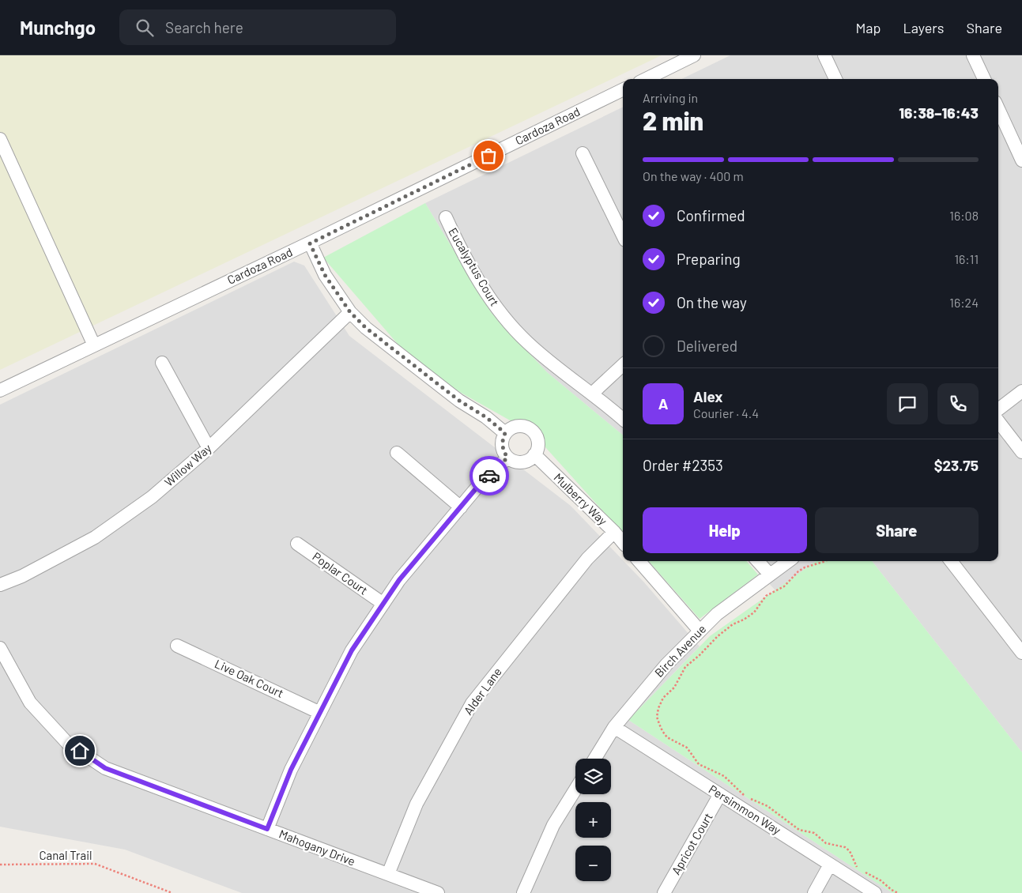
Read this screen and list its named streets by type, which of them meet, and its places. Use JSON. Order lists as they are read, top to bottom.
{
  "streets": {
    "street": [
      "Cardoza Road",
      "Eucalyptus Court",
      "Willow Way",
      "Mulberry Way",
      "Poplar Court",
      "Birch Avenue",
      "Live Oak Court",
      "Alder Lane",
      "Persimmon Way",
      "Apricot Court",
      "Mahogany Drive"
    ],
    "path": ["Canal Trail"]
  },
  "crossings": [
    ["Mulberry Way", "Alder Lane"],
    ["Birch Avenue", "Persimmon Way"],
    ["Alder Lane", "Mahogany Drive"],
    ["Persimmon Way", "Apricot Court"]
  ],
  "page": {
    "header": "Munchgo",
    "search": "Search here",
    "nav": ["Map", "Layers", "Share"],
    "heading": ["2 min", "Arriving in", "16:38–16:43"],
    "panel": [
      "Alex",
      "Courier · 4.4",
      "Order #2353",
      "$23.75"
    ],
    "bar": "On the way · 400 m",
    "list": [
      ["Confirmed", "16:08"],
      ["Preparing", "16:11"],
      ["On the way", "16:24"],
      "Delivered"
    ],
    "round": "A",
    "buttons": ["Help", "Share"],
    "map_buttons": ["+", "−"]
  }
}
